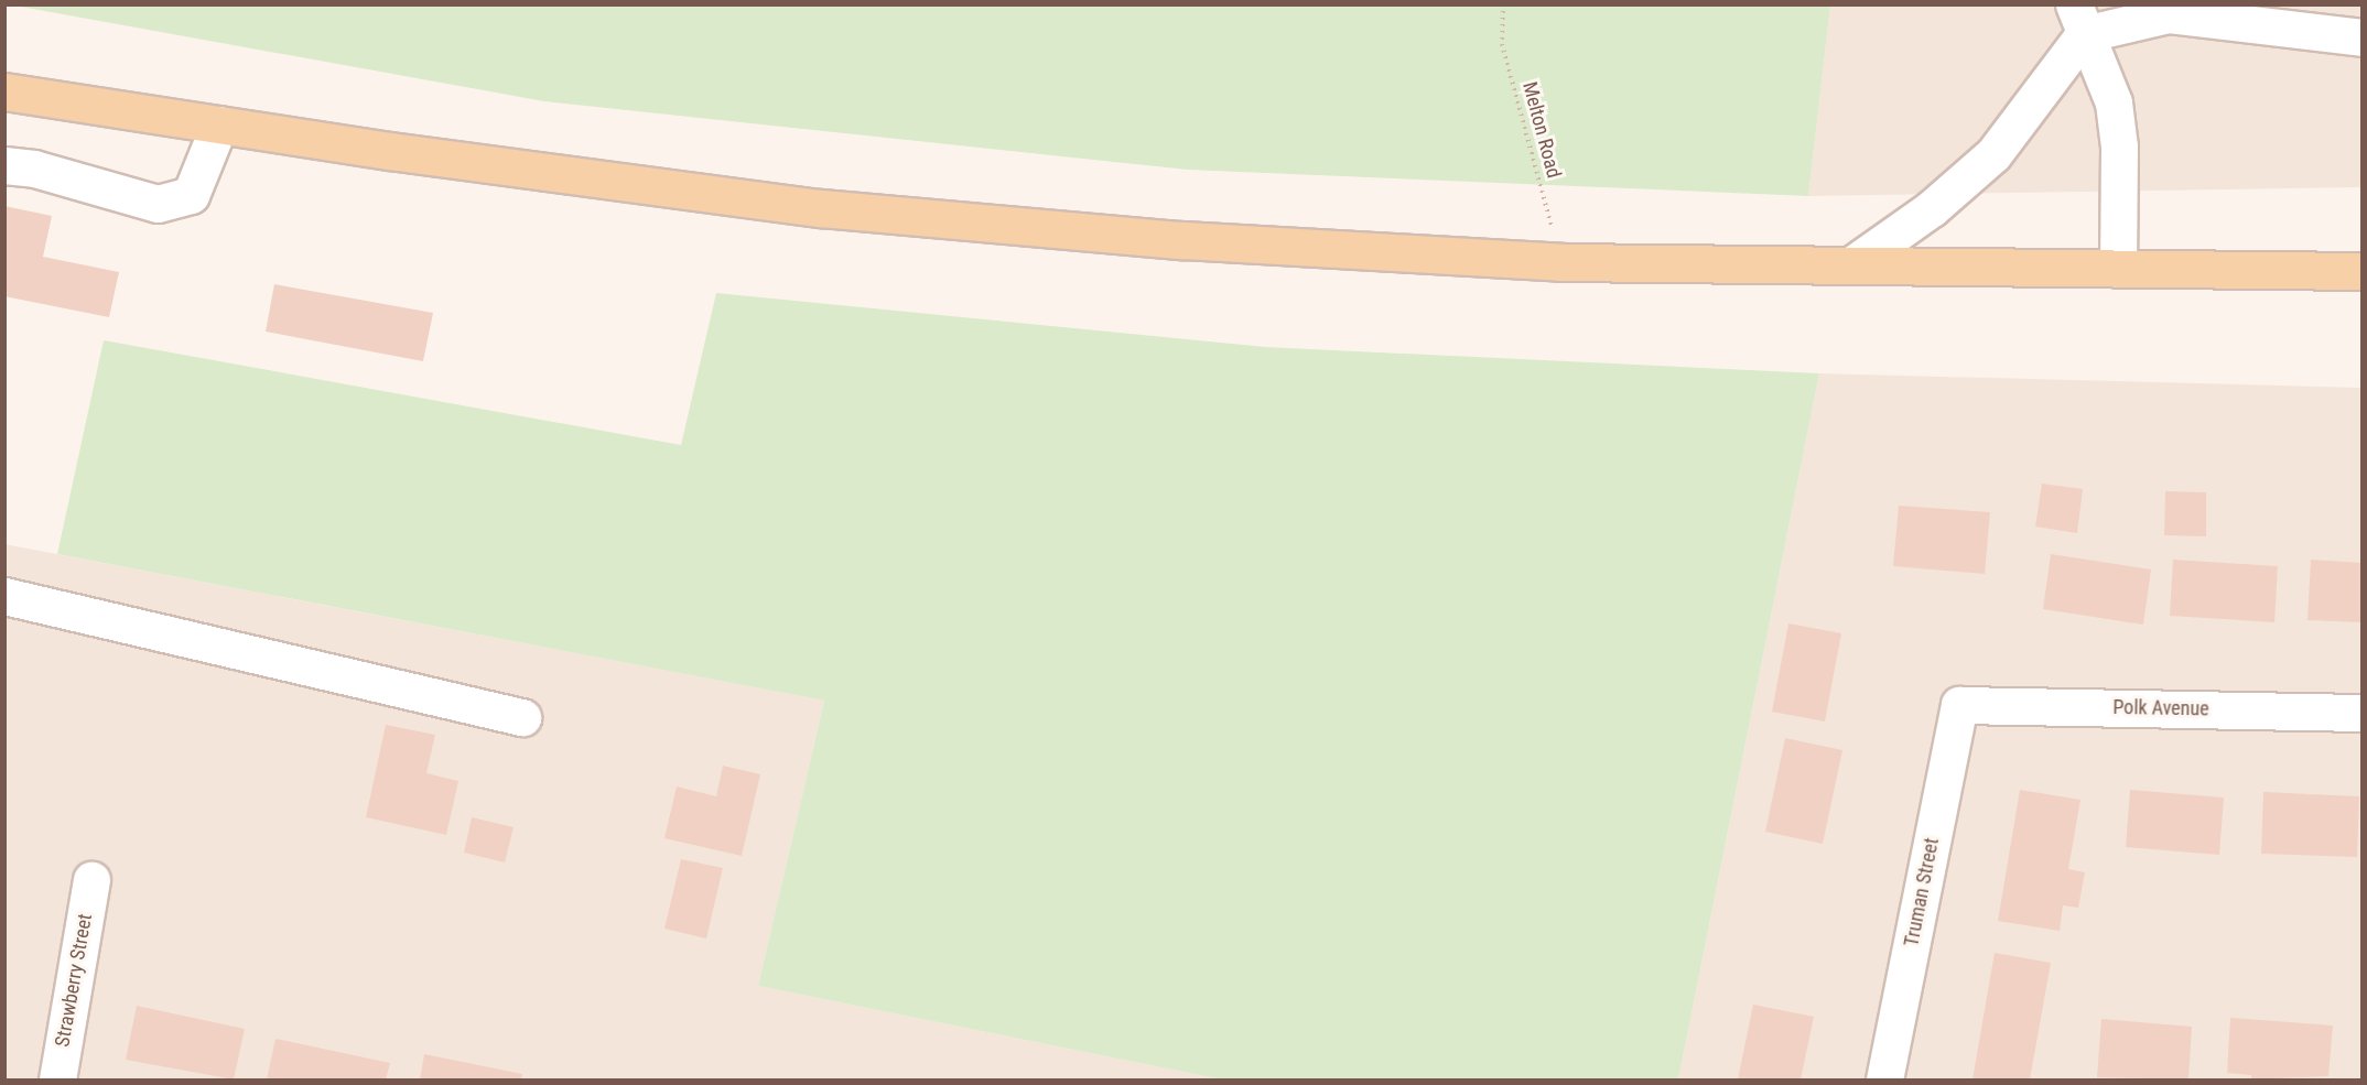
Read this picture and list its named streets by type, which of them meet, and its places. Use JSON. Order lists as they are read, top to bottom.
{
  "streets": {
    "street": ["Polk Avenue", "Truman Street", "Strawberry Street"],
    "path": ["Melton Road"]
  },
  "crossings": [
    ["Polk Avenue", "Truman Street"]
  ]
}
